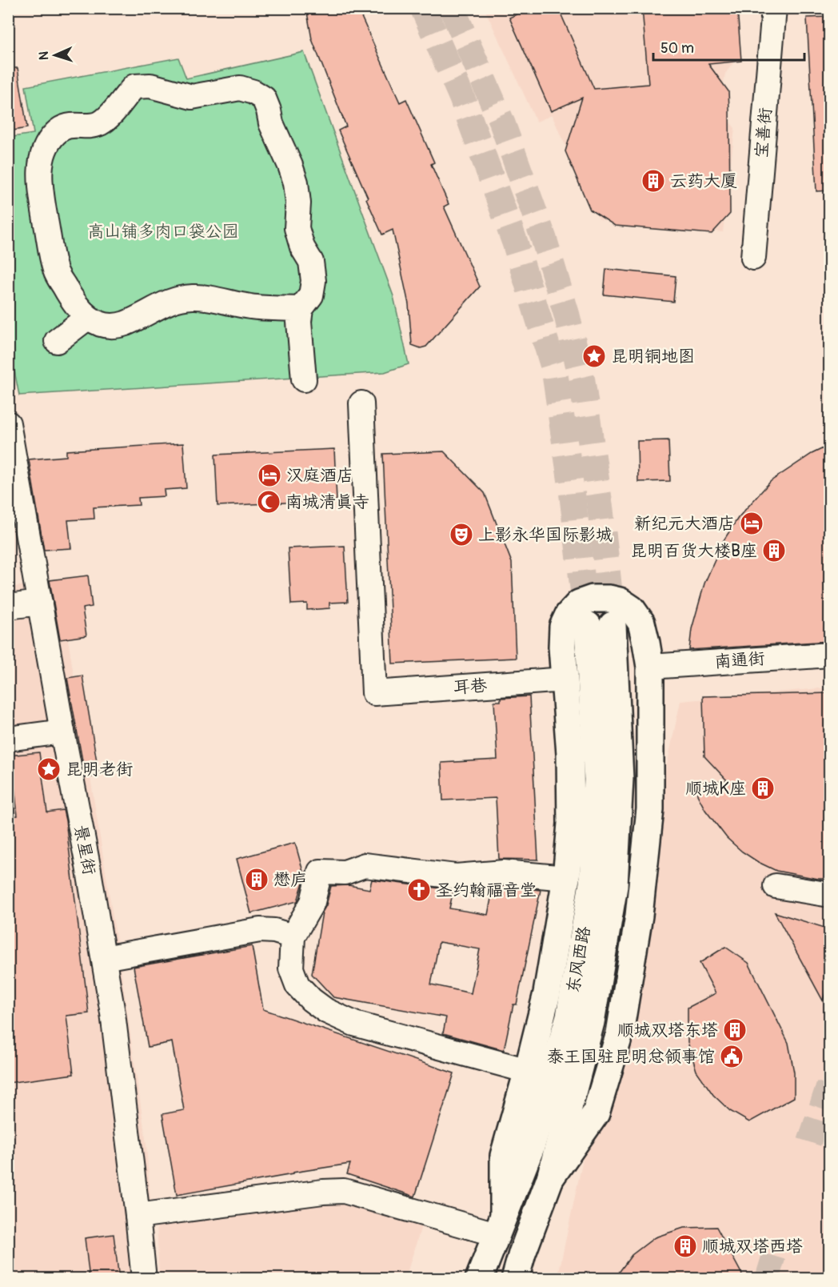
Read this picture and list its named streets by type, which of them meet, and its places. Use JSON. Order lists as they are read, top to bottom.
{
  "streets": {
    "main road": ["东风西路"],
    "street": [
      "宝善街",
      "南通街",
      "耳巷",
      "景星街"
    ]
  },
  "parks": ["高山铺多肉口袋公园"],
  "places": {
    "building": [
      "云药大厦",
      "昆明百货大楼B座",
      "顺城K座",
      "懋庐",
      "顺城双塔东塔",
      "顺城双塔西塔"
    ],
    "place": ["昆明铜地图", "昆明老街"],
    "hotel": ["汉庭酒店", "新纪元大酒店"],
    "mosque": ["南城清真寺"],
    "theatre": ["上影永华国际影城"],
    "church": ["圣约翰福音堂"],
    "public building": ["泰王国驻昆明总领事馆"]
  },
  "scale_bar": "50 m",
  "north": "left"
}
